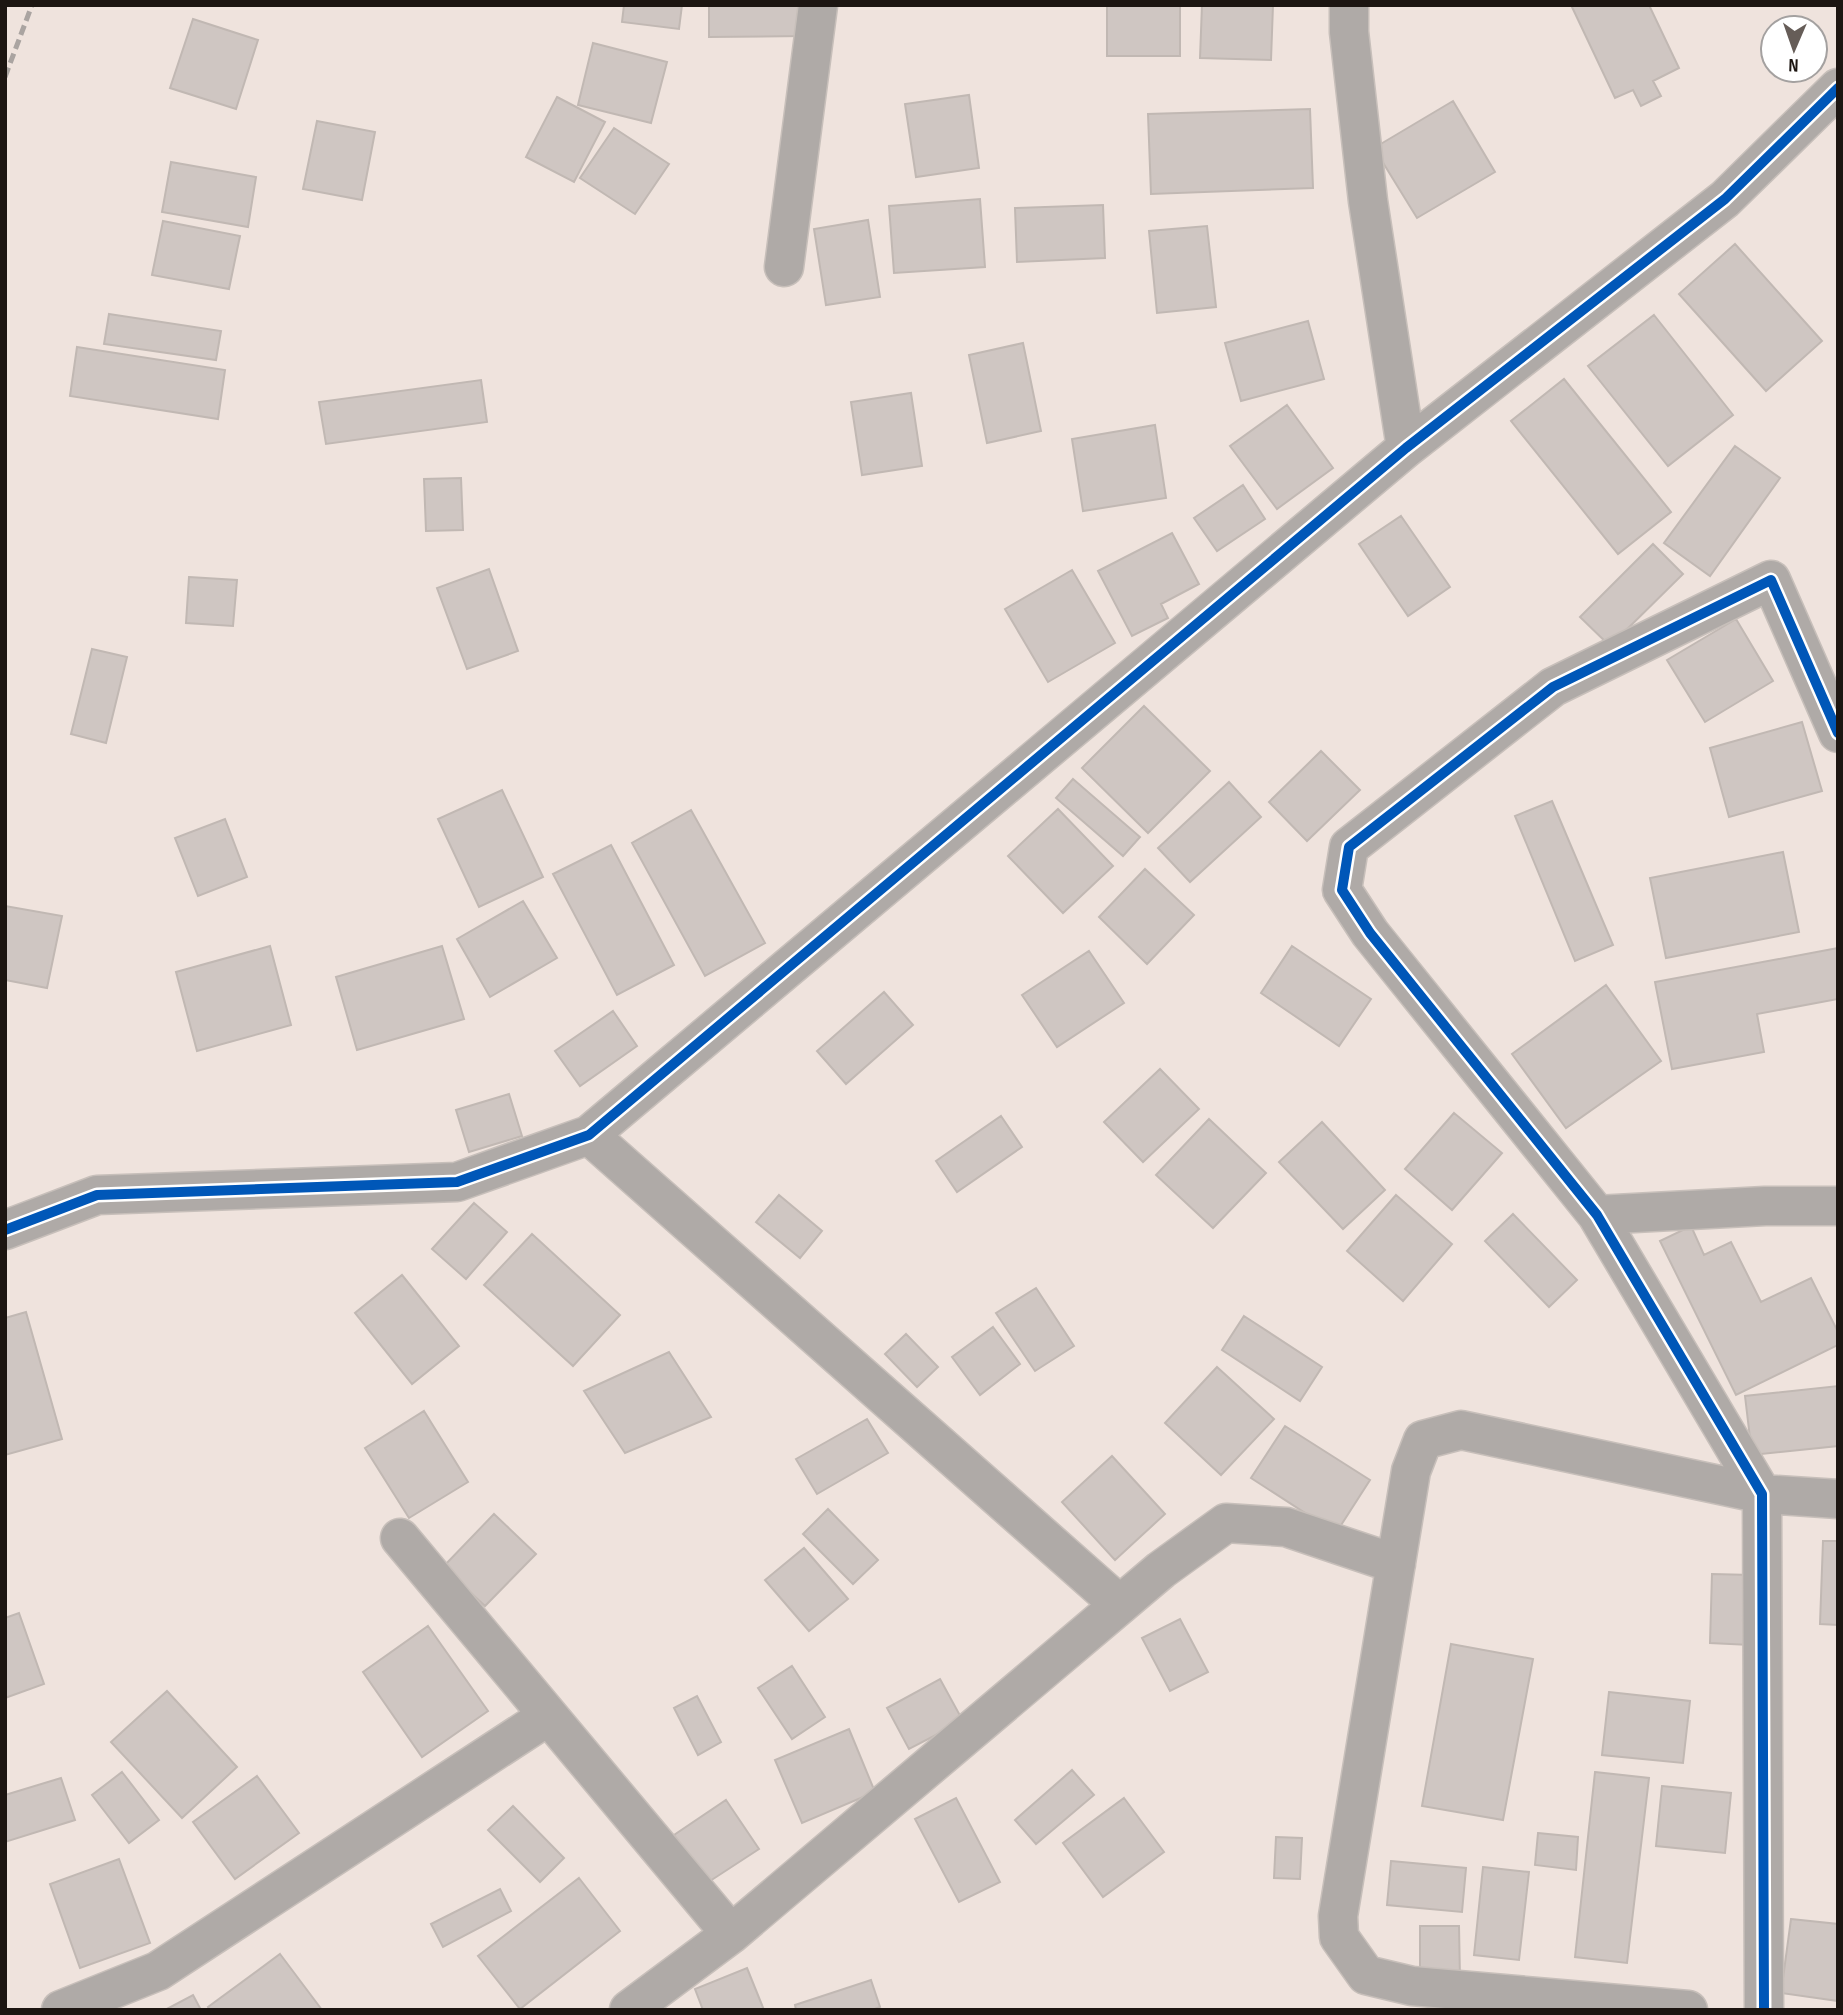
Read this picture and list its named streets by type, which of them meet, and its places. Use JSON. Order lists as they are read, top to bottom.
{
  "north": "bottom"
}
